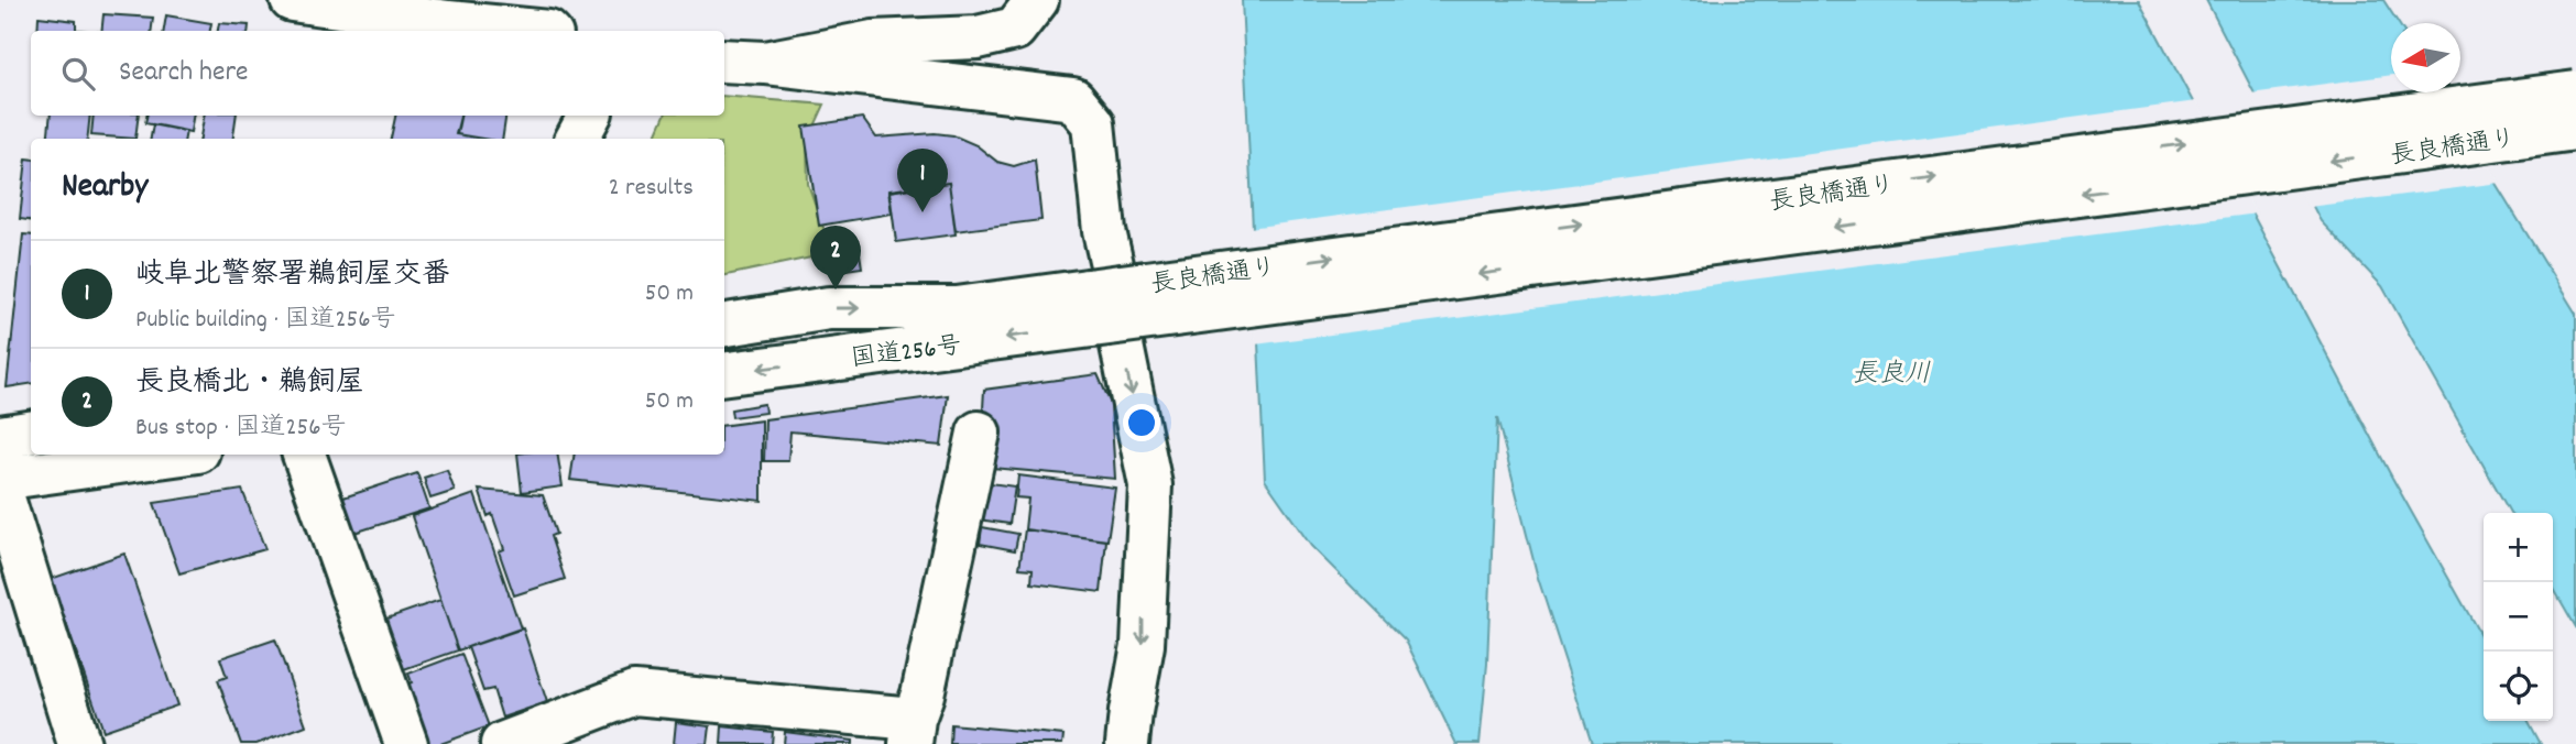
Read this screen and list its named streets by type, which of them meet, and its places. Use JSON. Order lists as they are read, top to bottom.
{
  "streets": {
    "main road": ["長良橋通り", "国道256号"]
  },
  "crossings": [
    ["長良橋通り", "国道256号"]
  ],
  "water": ["長良川"],
  "north": "left",
  "page": {
    "search": "Search here",
    "heading": ["Nearby", "2 results"],
    "pins": ["1", "2"],
    "list": [
      {
        "mark": "1",
        "name": "岐阜北警察署鵜飼屋交番",
        "note": "Public building · 国道256号",
        "value": "50 m"
      },
      {
        "mark": "2",
        "name": "長良橋北・鵜飼屋",
        "note": "Bus stop · 国道256号",
        "value": "50 m"
      }
    ],
    "map_buttons": ["+", "−"]
  }
}
